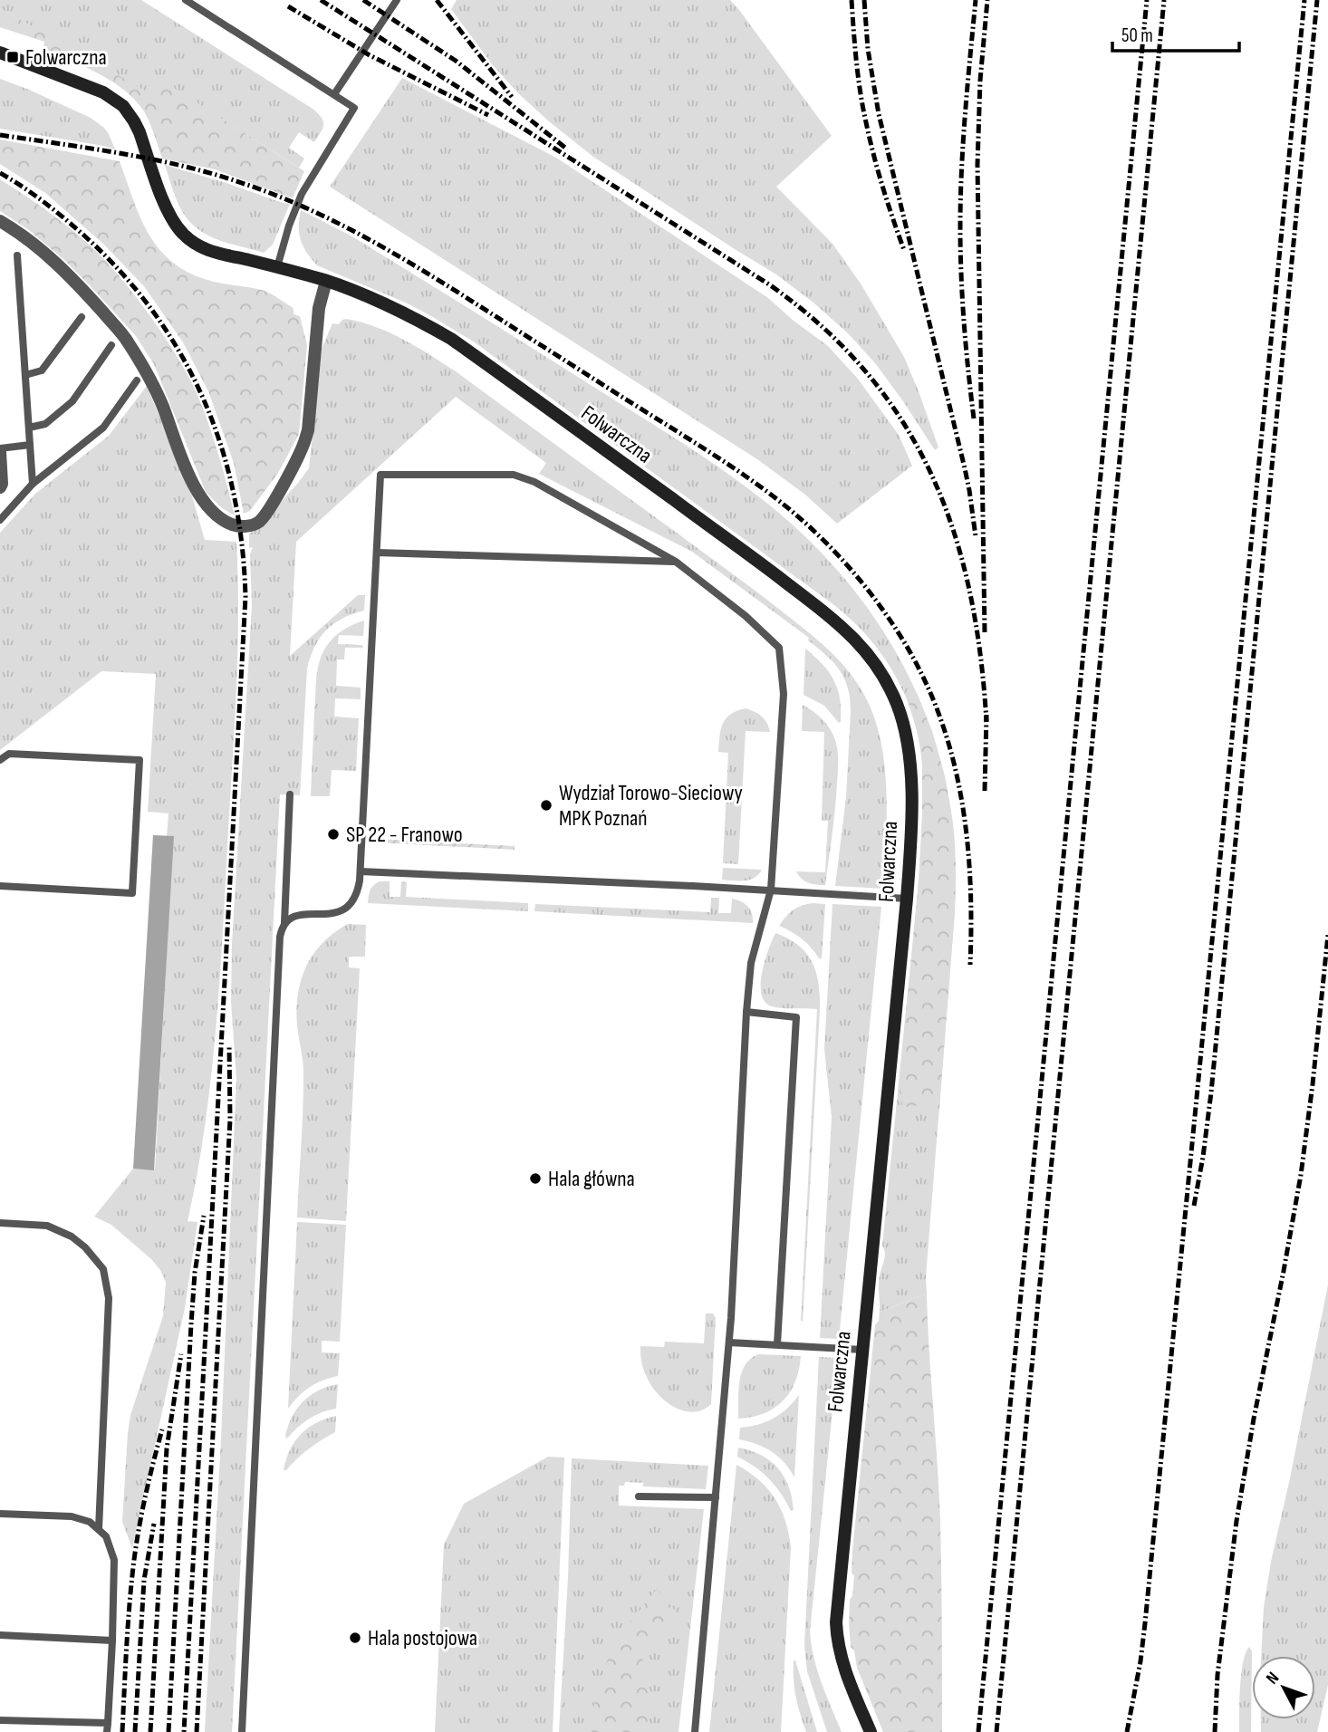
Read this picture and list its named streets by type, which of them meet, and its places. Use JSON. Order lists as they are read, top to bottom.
{
  "streets": {
    "street": ["Folwarczna"]
  },
  "places": {
    "transit": ["Folwarczna"],
    "other": [
      "Wydział Torowo-Sieciowy MPK Poznań",
      "SP 22 - Franowo",
      "Hala główna",
      "Hala postojowa"
    ]
  },
  "scale_bar": "50 m",
  "north": "top left"
}
